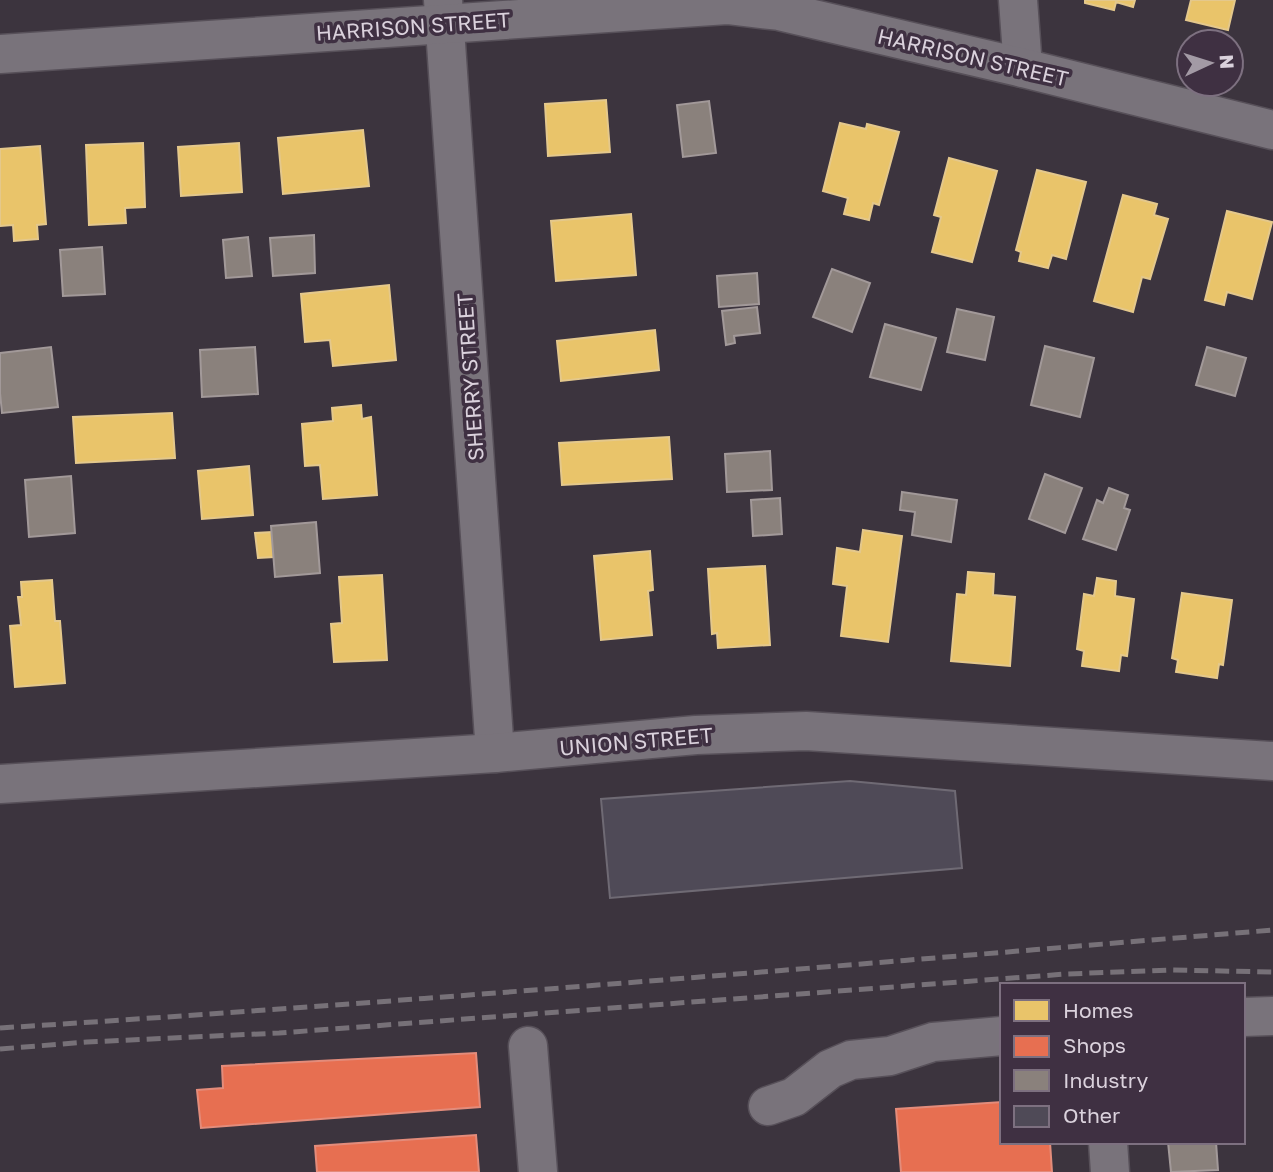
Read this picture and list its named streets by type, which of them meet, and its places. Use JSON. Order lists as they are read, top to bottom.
{
  "streets": {
    "street": ["HARRISON STREET", "SHERRY STREET", "UNION STREET"]
  },
  "crossings": [
    ["HARRISON STREET", "SHERRY STREET"],
    ["SHERRY STREET", "UNION STREET"]
  ],
  "legend": [
    "Homes",
    "Shops",
    "Industry",
    "Other"
  ],
  "north": "right"
}
